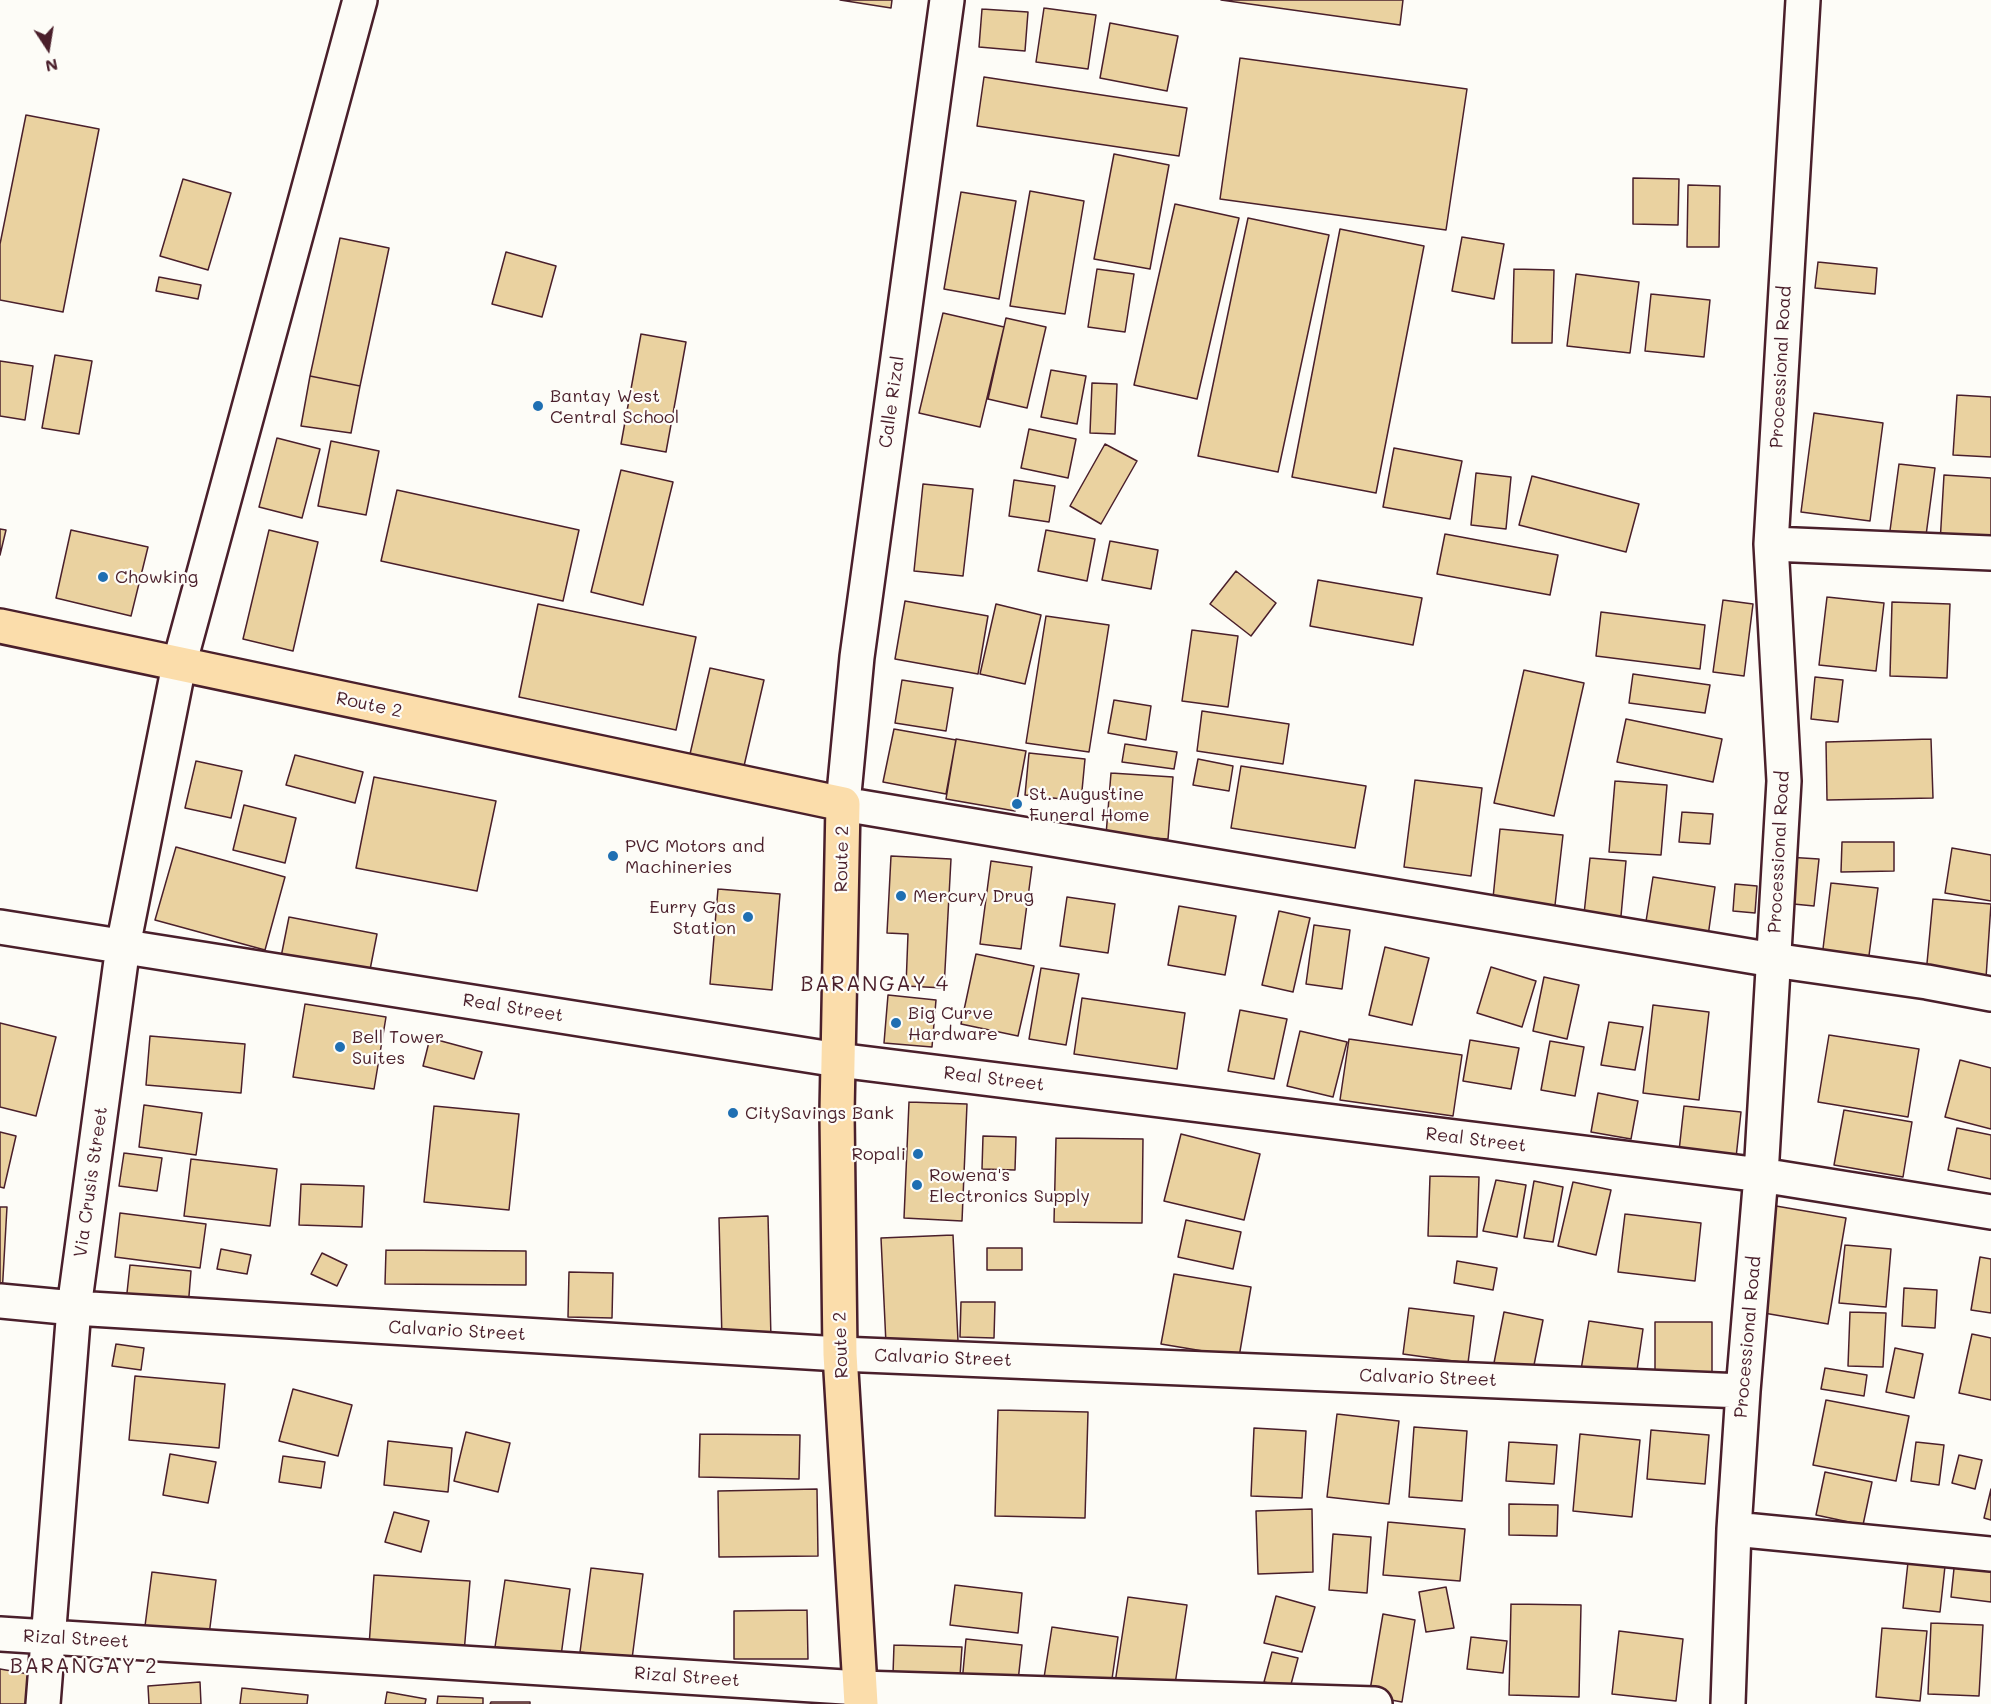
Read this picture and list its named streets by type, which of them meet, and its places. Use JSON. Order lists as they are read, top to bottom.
{
  "streets": {
    "highway": ["Route 2"],
    "street": [
      "Processional Road",
      "Calle Rizal",
      "Real Street",
      "Via Crusis Street",
      "Calvario Street",
      "Rizal Street"
    ]
  },
  "crossings": [
    ["Processional Road", "Real Street"],
    ["Processional Road", "Calvario Street"],
    ["Calle Rizal", "Route 2"],
    ["Route 2", "Real Street"],
    ["Route 2", "Via Crusis Street"],
    ["Route 2", "Calvario Street"],
    ["Route 2", "Rizal Street"],
    ["Real Street", "Via Crusis Street"],
    ["Via Crusis Street", "Calvario Street"],
    ["Via Crusis Street", "Rizal Street"]
  ],
  "districts": ["BARANGAY 4", "BARANGAY 2"],
  "places": [
    "Bantay West Central School",
    "Chowking",
    "St. Augustine Funeral Home",
    "PVC Motors and Machineries",
    "Mercury Drug",
    "Eurry Gas Station",
    "Big Curve Hardware",
    "Bell Tower Suites",
    "CitySavings Bank",
    "Ropali",
    "Rowena's Electronics Supply"
  ],
  "north": "bottom"
}
